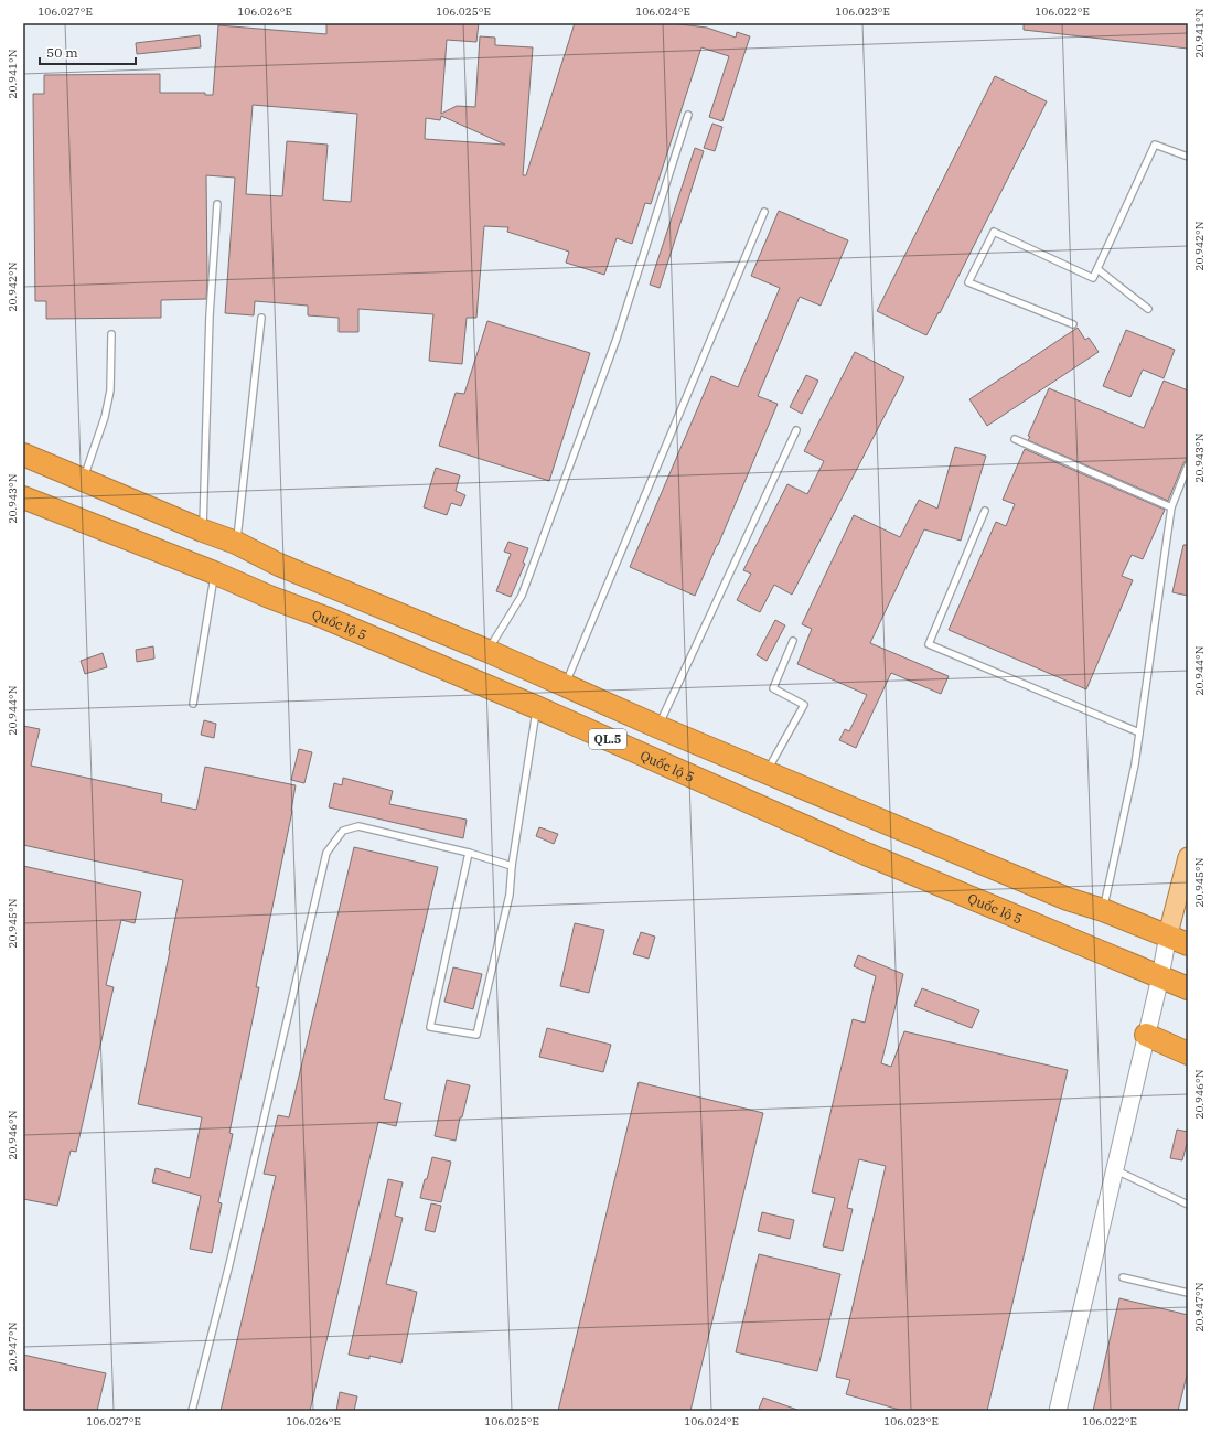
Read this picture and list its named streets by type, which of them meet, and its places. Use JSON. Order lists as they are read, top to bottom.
{
  "streets": {
    "highway": ["Quốc lộ 5", "QL.5"]
  },
  "scale_bar": "50 m",
  "coordinates": [
    "106.027°E",
    "106.026°E",
    "106.025°E",
    "106.024°E",
    "106.023°E",
    "106.022°E",
    "20.941°N",
    "20.942°N",
    "20.943°N",
    "20.944°N",
    "20.945°N",
    "20.946°N",
    "20.947°N"
  ]
}
